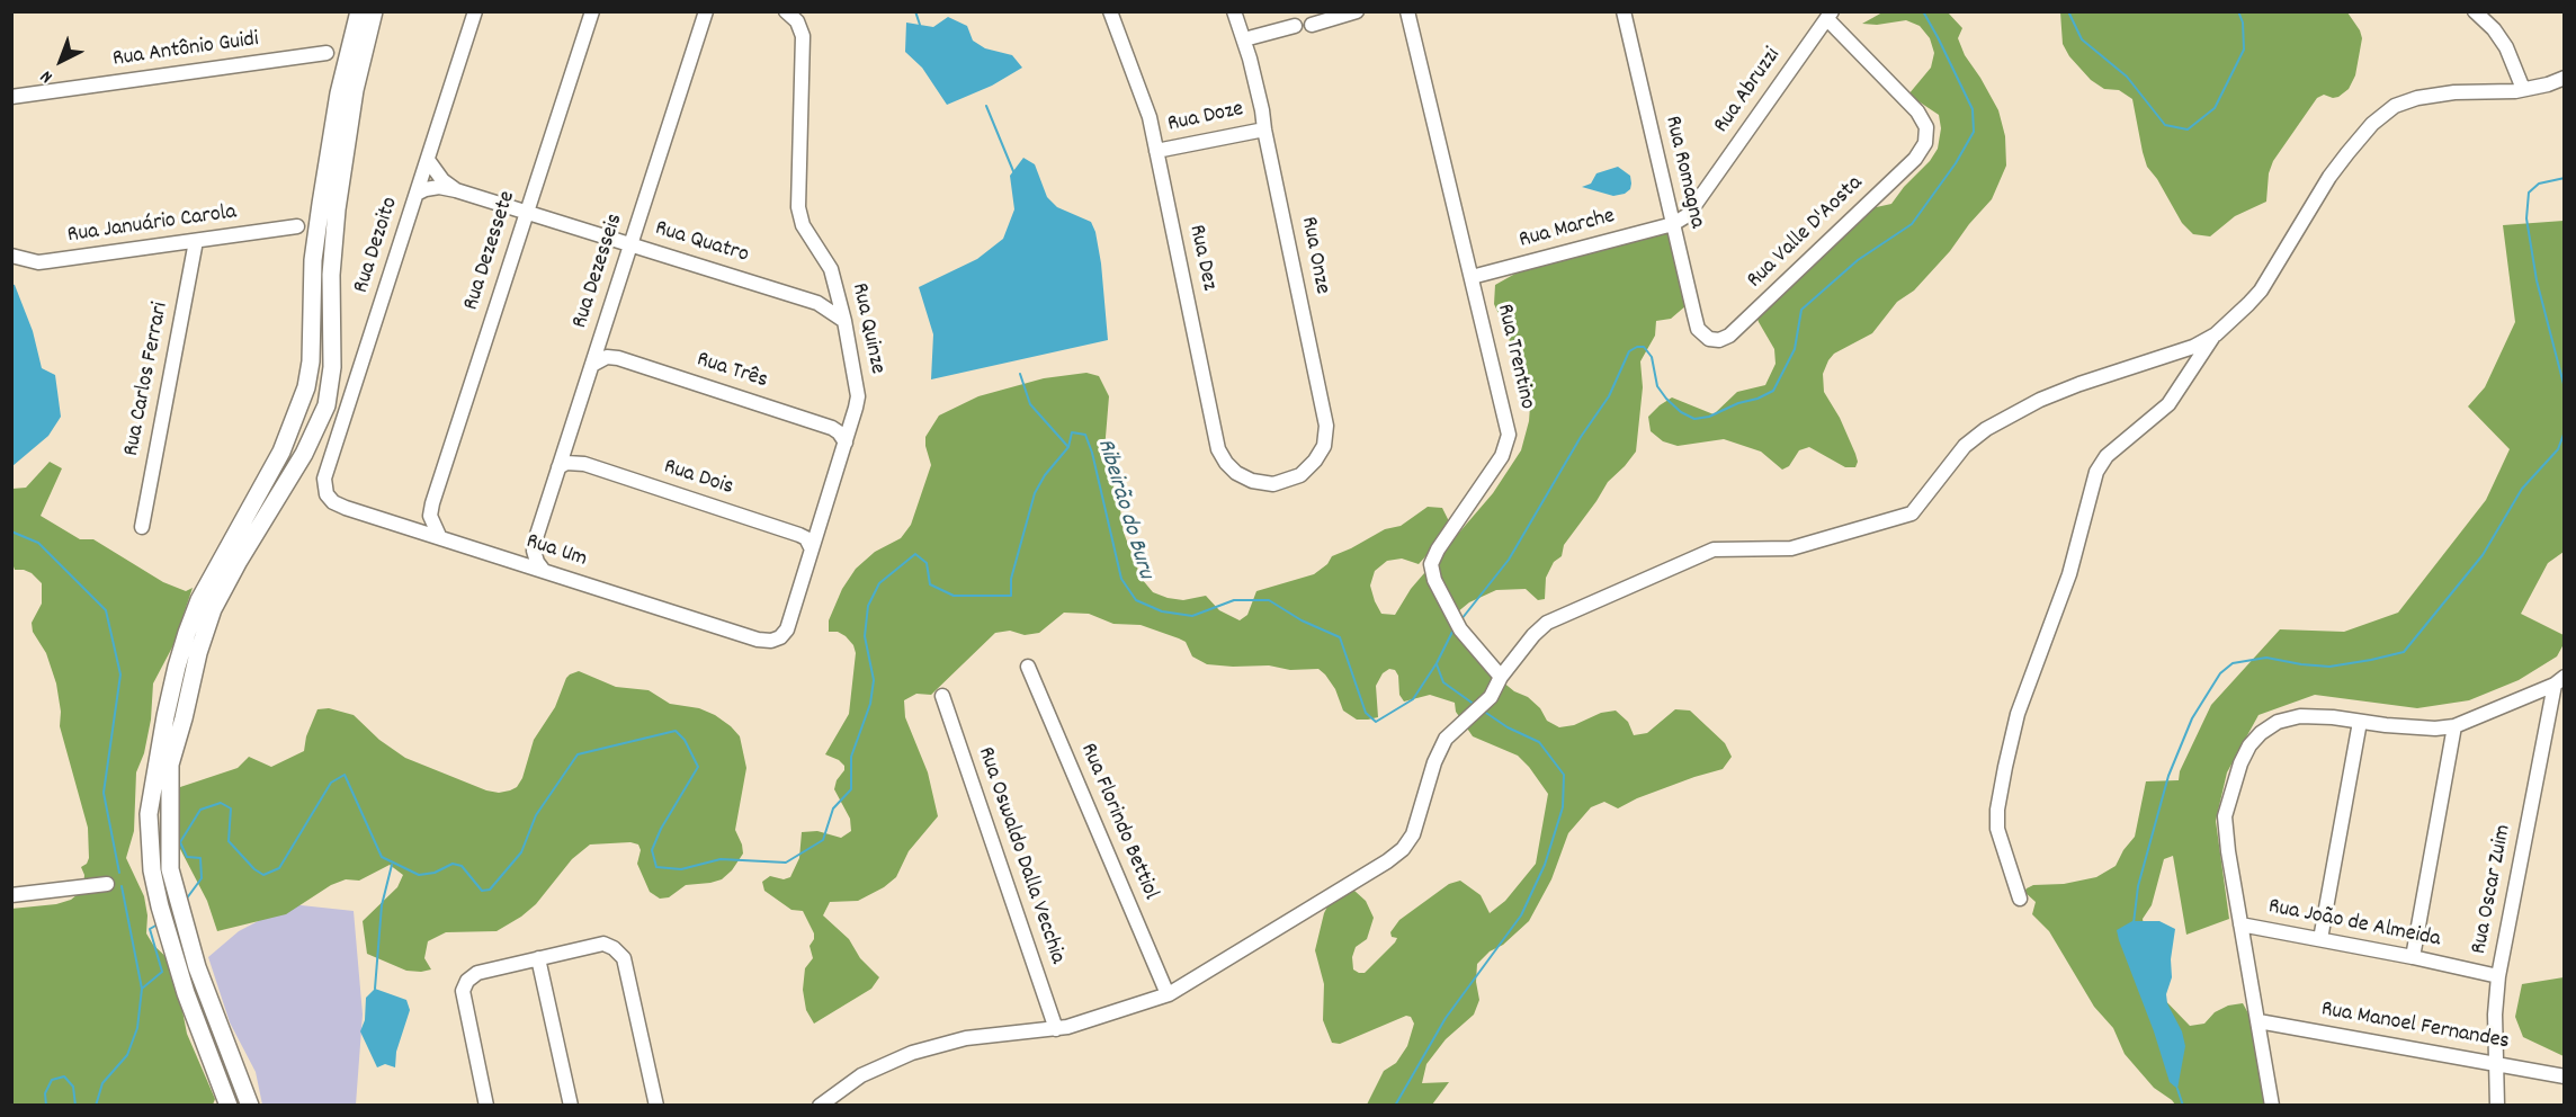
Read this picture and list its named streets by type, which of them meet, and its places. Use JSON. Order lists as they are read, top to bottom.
{
  "streets": {
    "street": [
      "Rua Antônio Guidi",
      "Rua Abruzzi",
      "Rua Doze",
      "Rua Romagna",
      "Rua Januário Carola",
      "Rua Marche",
      "Rua Valle D'Aosta",
      "Rua Quatro",
      "Rua Dezoito",
      "Rua Dezessete",
      "Rua Onze",
      "Rua Dez",
      "Rua Dezesseis",
      "Rua Quinze",
      "Rua Trentino",
      "Rua Três",
      "Rua Carlos Ferrari",
      "Rua Dois",
      "Rua Um",
      "Rua Florindo Bettiol",
      "Rua Oswaldo Dalla Vecchia",
      "Rua Oscar Zuim",
      "Rua João de Almeida",
      "Rua Manoel Fernandes"
    ]
  },
  "crossings": [
    ["Rua Abruzzi", "Rua Romagna"],
    ["Rua Abruzzi", "Rua Marche"],
    ["Rua Abruzzi", "Rua Valle D'Aosta"],
    ["Rua Doze", "Rua Onze"],
    ["Rua Doze", "Rua Dez"],
    ["Rua Romagna", "Rua Marche"],
    ["Rua Romagna", "Rua Valle D'Aosta"],
    ["Rua Januário Carola", "Rua Carlos Ferrari"],
    ["Rua Marche", "Rua Trentino"],
    ["Rua Quatro", "Rua Dezoito"],
    ["Rua Quatro", "Rua Dezessete"],
    ["Rua Quatro", "Rua Dezesseis"],
    ["Rua Quatro", "Rua Quinze"],
    ["Rua Dezoito", "Rua Um"],
    ["Rua Dezessete", "Rua Um"],
    ["Rua Onze", "Rua Dez"],
    ["Rua Dezesseis", "Rua Dois"],
    ["Rua Dezesseis", "Rua Um"],
    ["Rua Quinze", "Rua Três"],
    ["Rua Quinze", "Rua Um"],
    ["Rua Oscar Zuim", "Rua João de Almeida"],
    ["Rua Oscar Zuim", "Rua Manoel Fernandes"]
  ],
  "water": ["Ribeirão do Buru"],
  "north": "bottom left"
}
